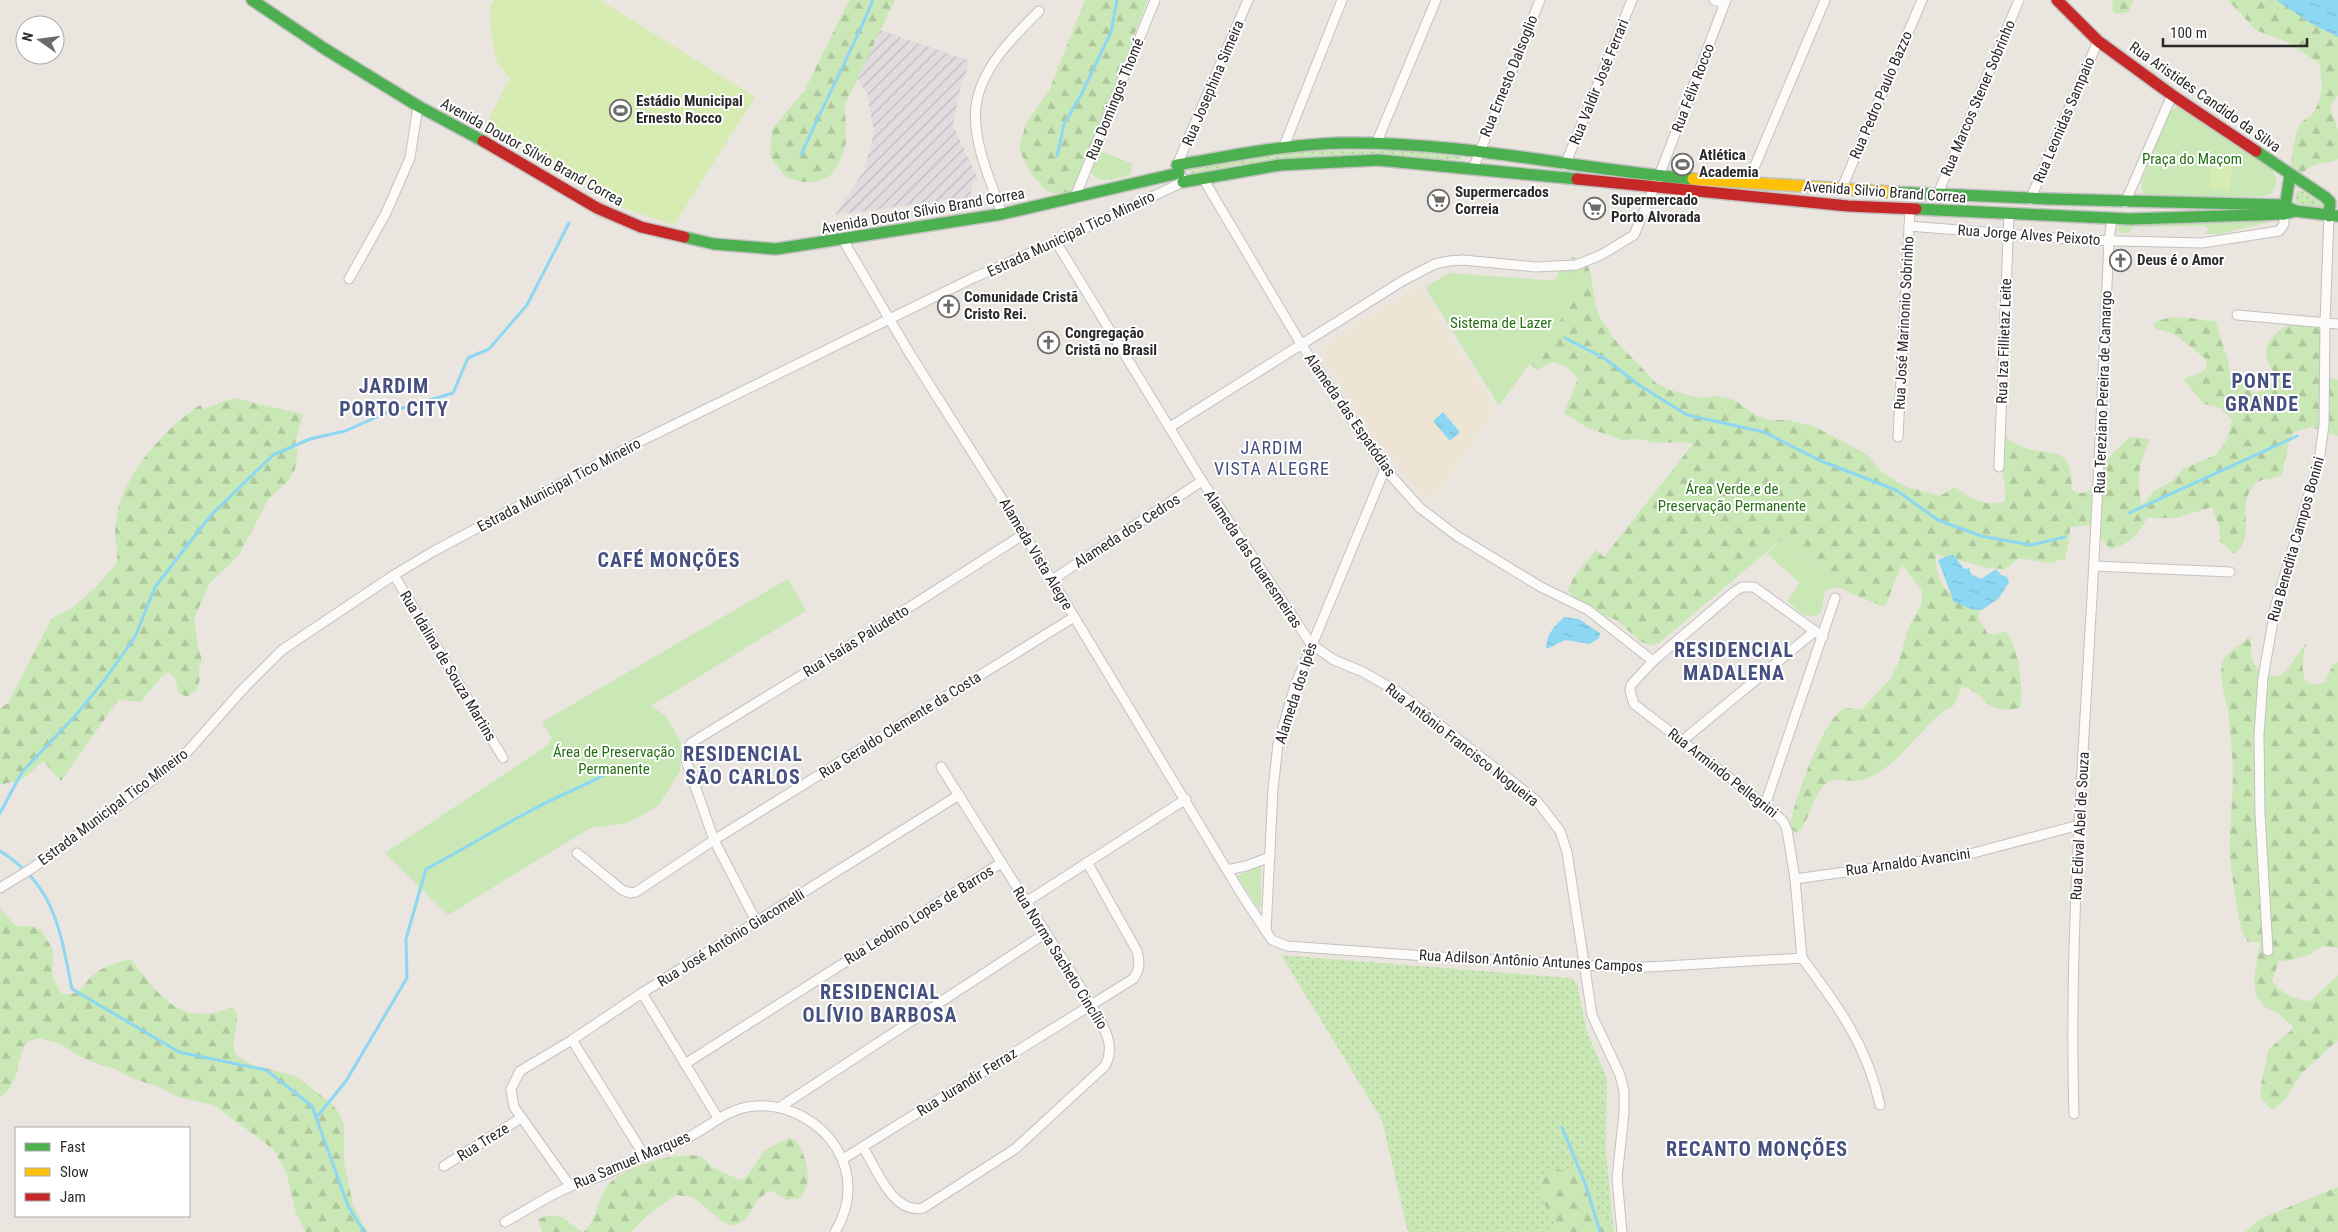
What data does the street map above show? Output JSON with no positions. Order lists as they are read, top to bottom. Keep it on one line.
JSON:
{"streets":{"main road":["Rua Aristides Candido da Silva","Avenida Doutor Sílvio Brand Correa","Avenida Silvio Brand Correa"],"street":["Rua Ernesto Dalsoglio","Rua Valdir José Ferrari","Rua Josephina Simeira","Rua Félix Rocco","Rua Pedro Paulo Bazzo","Rua Marcos Stener Sobrinho","Rua Domingos Thomé","Rua Leonidas Sampaio","Estrada Municipal Tico Mineiro","Rua Jorge Alves Peixoto","Rua José Marinonio Sobrinho","Rua Iza Fillietaz Leite","Rua Tereziano Pereira de Camargo","Alameda das Espatódias","Alameda dos Cedros","Rua Benedita Campos Bonini","Alameda Vista Alegre","Alameda das Quaresmeiras","Rua Isaías Paludetto","Rua Idalina de Souza Martins","Alameda dos Ipês","Rua Geraldo Clemente da Costa","Rua Antônio Francisco Nogueira","Rua Armindo Pellegrini","Rua Edival Abel de Souza","Rua Arnaldo Avancini","Rua Leobino Lopes de Barros","Rua José Antônio Giacomelli","Rua Norma Sacheto Cincílio","Rua Adilson Antônio Antunes Campos","Rua Jurandir Ferraz","Rua Treze","Rua Samuel Marques"]},"crossings":[["Rua Ernesto Dalsoglio","Avenida Silvio Brand Correa"],["Rua Valdir José Ferrari","Avenida Silvio Brand Correa"],["Rua Josephina Simeira","Avenida Doutor Sílvio Brand Correa"],["Rua Josephina Simeira","Avenida Silvio Brand Correa"],["Rua Josephina Simeira","Estrada Municipal Tico Mineiro"],["Rua Félix Rocco","Avenida Silvio Brand Correa"],["Rua Félix Rocco","Alameda das Espatódias"],["Rua Félix Rocco","Alameda das Quaresmeiras"],["Rua Pedro Paulo Bazzo","Avenida Silvio Brand Correa"],["Rua Aristides Candido da Silva","Rua Leonidas Sampaio"],["Rua Aristides Candido da Silva","Rua Benedita Campos Bonini"],["Rua Marcos Stener Sobrinho","Avenida Silvio Brand Correa"],["Rua Domingos Thomé","Avenida Doutor Sílvio Brand Correa"],["Rua Leonidas Sampaio","Avenida Silvio Brand Correa"],["Avenida Doutor Sílvio Brand Correa","Avenida Silvio Brand Correa"],["Avenida Doutor Sílvio Brand Correa","Estrada Municipal Tico Mineiro"],["Avenida Doutor Sílvio Brand Correa","Alameda Vista Alegre"],["Avenida Silvio Brand Correa","Estrada Municipal Tico Mineiro"],["Avenida Silvio Brand Correa","Rua Jorge Alves Peixoto"],["Avenida Silvio Brand Correa","Rua José Marinonio Sobrinho"],["Avenida Silvio Brand Correa","Rua Iza Fillietaz Leite"],["Avenida Silvio Brand Correa","Rua Tereziano Pereira de Camargo"],["Avenida Silvio Brand Correa","Alameda das Espatódias"],["Estrada Municipal Tico Mineiro","Alameda Vista Alegre"],["Estrada Municipal Tico Mineiro","Alameda das Quaresmeiras"],["Estrada Municipal Tico Mineiro","Rua Idalina de Souza Martins"],["Rua Jorge Alves Peixoto","Rua José Marinonio Sobrinho"],["Rua Jorge Alves Peixoto","Rua Iza Fillietaz Leite"],["Rua Jorge Alves Peixoto","Rua Tereziano Pereira de Camargo"],["Rua Tereziano Pereira de Camargo","Rua Edival Abel de Souza"],["Alameda das Espatódias","Alameda dos Ipês"],["Alameda das Espatódias","Rua Armindo Pellegrini"],["Alameda dos Cedros","Alameda Vista Alegre"],["Alameda dos Cedros","Alameda das Quaresmeiras"],["Alameda Vista Alegre","Rua Isaías Paludetto"],["Alameda Vista Alegre","Alameda dos Ipês"],["Alameda Vista Alegre","Rua Geraldo Clemente da Costa"],["Alameda Vista Alegre","Rua Adilson Antônio Antunes Campos"],["Alameda das Quaresmeiras","Alameda dos Ipês"],["Alameda das Quaresmeiras","Rua Antônio Francisco Nogueira"],["Rua Isaías Paludetto","Rua Geraldo Clemente da Costa"],["Alameda dos Ipês","Rua Antônio Francisco Nogueira"],["Alameda dos Ipês","Rua Adilson Antônio Antunes Campos"],["Rua Antônio Francisco Nogueira","Rua Adilson Antônio Antunes Campos"],["Rua Armindo Pellegrini","Rua Arnaldo Avancini"],["Rua Armindo Pellegrini","Rua Adilson Antônio Antunes Campos"],["Rua Edival Abel de Souza","Rua Arnaldo Avancini"],["Rua Leobino Lopes de Barros","Rua Norma Sacheto Cincílio"],["Rua José Antônio Giacomelli","Rua Norma Sacheto Cincílio"],["Rua José Antônio Giacomelli","Rua Treze"],["Rua Norma Sacheto Cincílio","Rua Jurandir Ferraz"],["Rua Jurandir Ferraz","Rua Samuel Marques"]],"districts":["PONTE GRANDE","JARDIM PORTO CITY","JARDIM VISTA ALEGRE","CAFÉ MONÇÕES","RESIDENCIAL MADALENA","RESIDENCIAL SÃO CARLOS","RESIDENCIAL OLÍVIO BARBOSA","RECANTO MONÇÕES"],"parks":["Praça do Maçom","Sistema de Lazer","Área Verde e de Preservação Permanente","Área de Preservação Permanente"],"places":{"sports":["Estádio Municipal Ernesto Rocco","Atlética Academia"],"supermarket":["Supermercados Correia","Supermercado Porto Alvorada"],"church":["Deus é o Amor","Comunidade Cristã Cristo Rei.","Congregação Cristã no Brasil"]},"legend":["Fast","Slow","Jam"],"scale_bar":"100 m","north":"left"}
